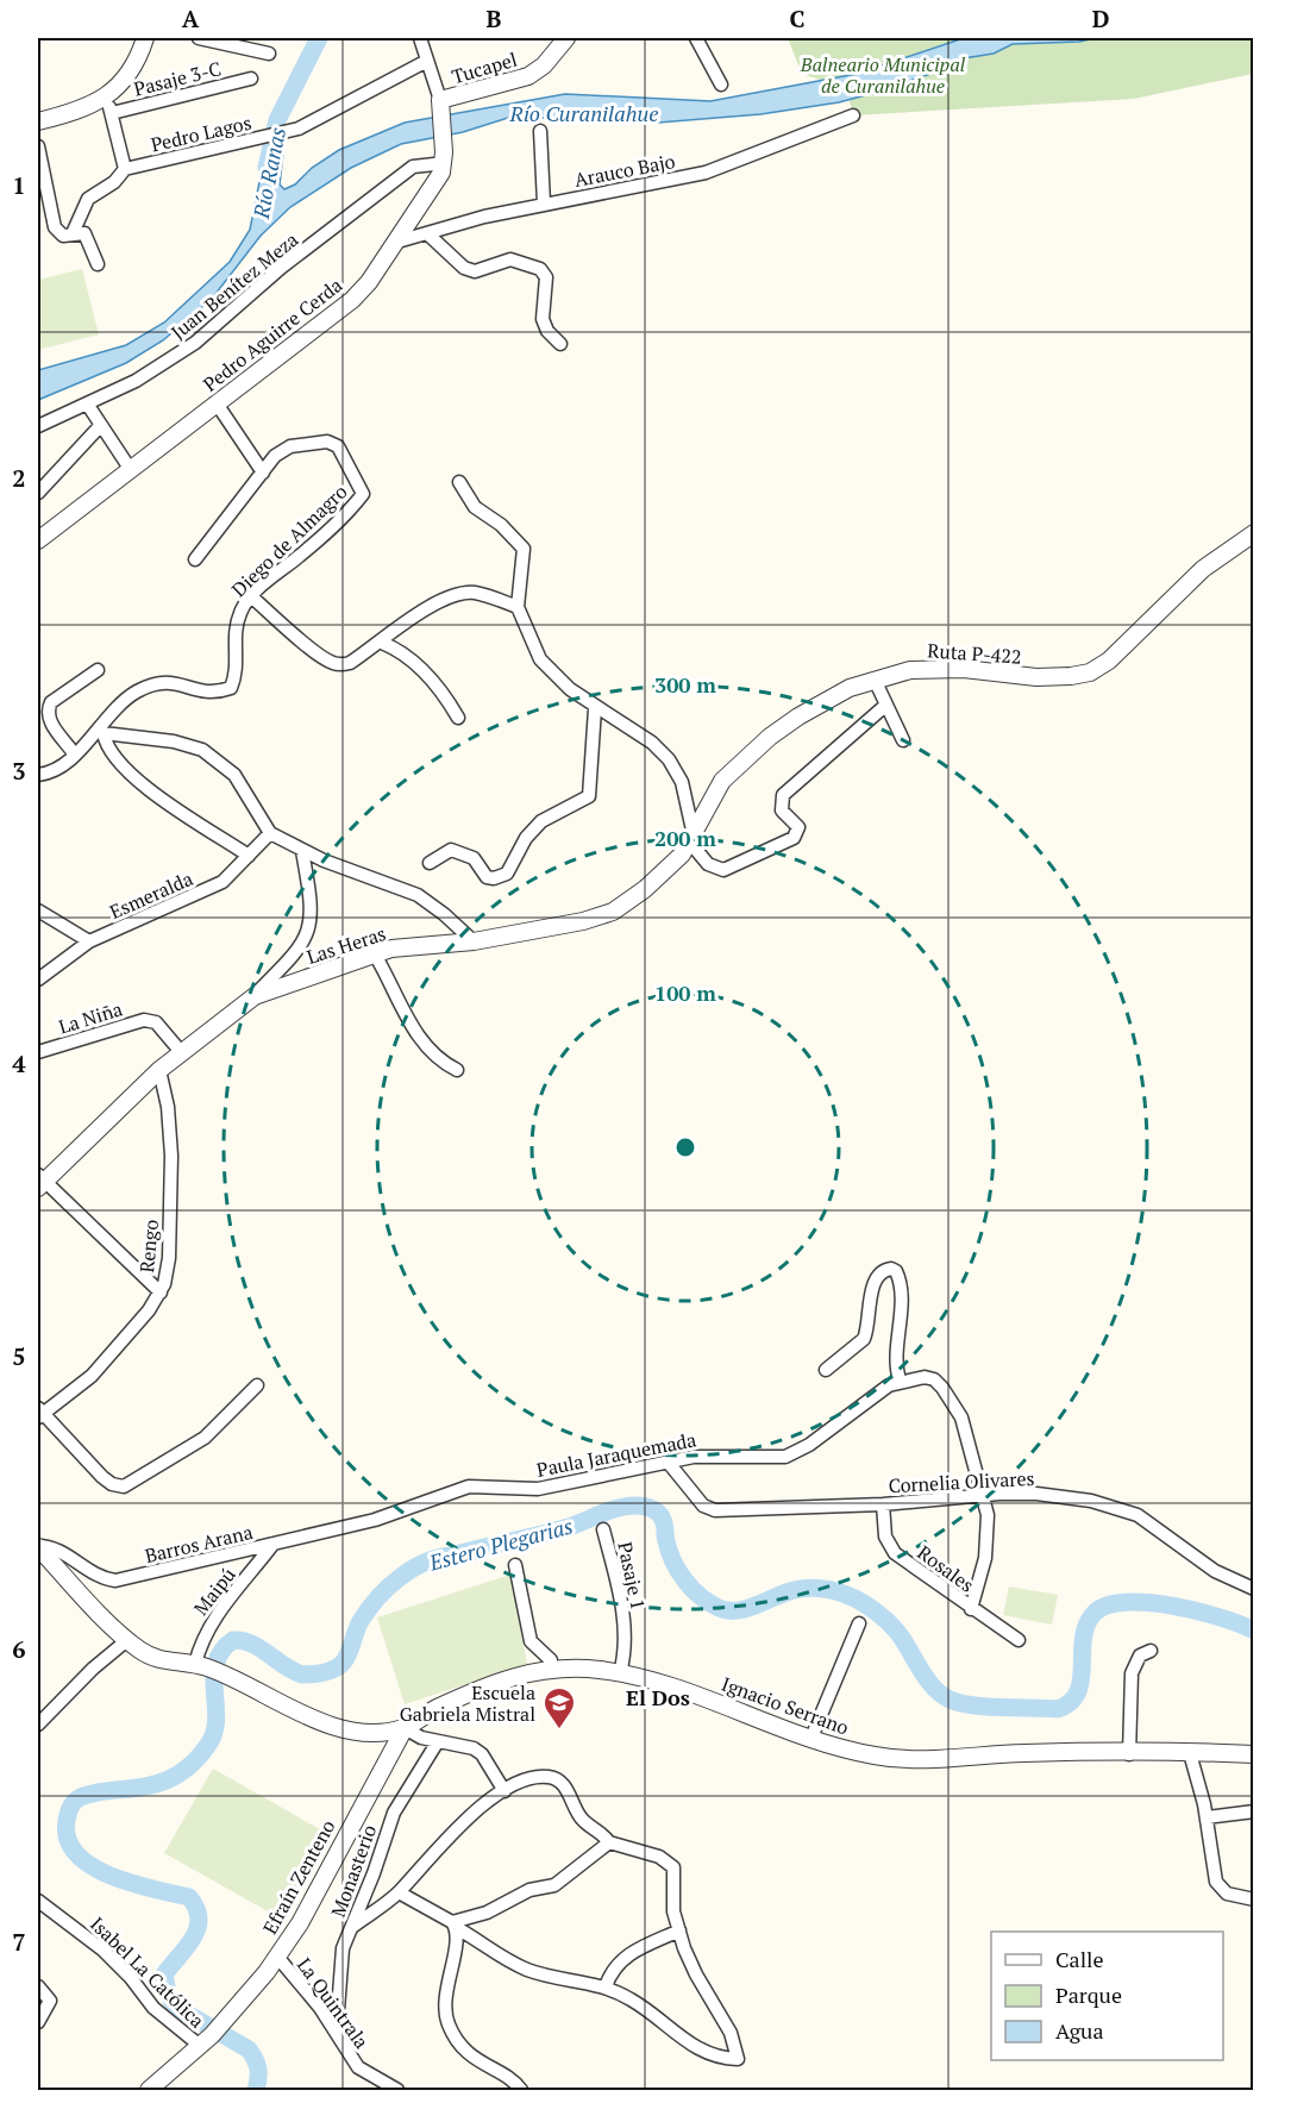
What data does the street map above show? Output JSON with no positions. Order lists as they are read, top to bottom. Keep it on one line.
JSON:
{"streets":{"street":["Tucapel","Pasaje 3-C","Pedro Lagos","Arauco Bajo","Juan Benítez Meza","Pedro Aguirre Cerda","Diego de Almagro","Ruta P-422","Esmeralda","Las Heras","La Niña","Rengo","Paula Jaraquemada","Cornelia Olivares","Barros Arana","Rosales","Pasaje 1","Maipú","Ignacio Serrano","Monasterio","Efraín Zenteno","Isabel La Católica","La Quintrala"]},"crossings":[["Tucapel","Pedro Aguirre Cerda"],["Arauco Bajo","Pedro Aguirre Cerda"],["Juan Benítez Meza","Pedro Aguirre Cerda"],["Ruta P-422","Las Heras"],["Las Heras","La Niña"],["Las Heras","Rengo"],["Paula Jaraquemada","Cornelia Olivares"],["Paula Jaraquemada","Barros Arana"],["Cornelia Olivares","Rosales"],["Barros Arana","Maipú"],["Barros Arana","Ignacio Serrano"],["Pasaje 1","Ignacio Serrano"],["Maipú","Ignacio Serrano"],["Ignacio Serrano","Efraín Zenteno"],["Monasterio","La Quintrala"],["Efraín Zenteno","Isabel La Católica"],["Efraín Zenteno","La Quintrala"]],"districts":["El Dos"],"water":["Río Curanilahue","Río Ranas","Estero Plegarias"],"parks":["Balneario Municipal de Curanilahue"],"places":{"school or university":["Escuela Gabriela Mistral"]},"legend":["Calle","Parque","Agua"],"grid":{"columns":["A","B","C","D"],"rows":["1","2","3","4","5","6","7"]},"rings":["300 m","200 m","100 m"]}
